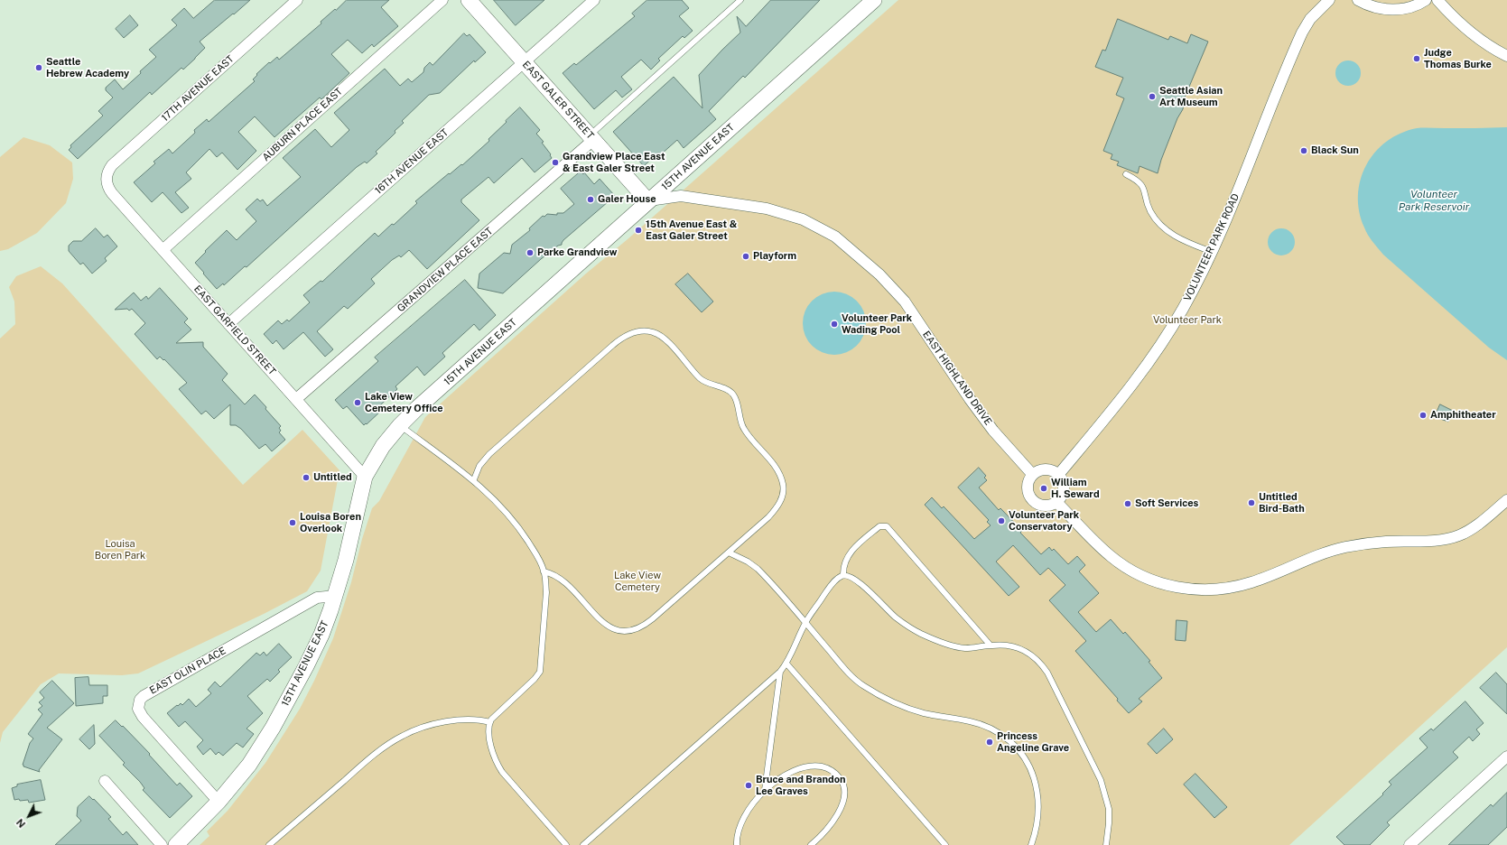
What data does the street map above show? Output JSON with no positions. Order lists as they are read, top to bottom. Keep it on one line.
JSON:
{"streets":{"street":["17TH AVENUE EAST","EAST GALER STREET","AUBURN PLACE EAST","15TH AVENUE EAST","16TH AVENUE EAST","VOLUNTEER PARK ROAD","GRANDVIEW PLACE EAST","EAST GARFIELD STREET","EAST HIGHLAND DRIVE","EAST OLIN PLACE"]},"crossings":[["17TH AVENUE EAST","EAST GARFIELD STREET"],["EAST GALER STREET","15TH AVENUE EAST"],["EAST GALER STREET","16TH AVENUE EAST"],["EAST GALER STREET","GRANDVIEW PLACE EAST"],["EAST GALER STREET","EAST HIGHLAND DRIVE"],["AUBURN PLACE EAST","EAST GARFIELD STREET"],["15TH AVENUE EAST","EAST GARFIELD STREET"],["15TH AVENUE EAST","EAST HIGHLAND DRIVE"],["15TH AVENUE EAST","EAST OLIN PLACE"],["16TH AVENUE EAST","EAST GARFIELD STREET"],["VOLUNTEER PARK ROAD","EAST HIGHLAND DRIVE"],["GRANDVIEW PLACE EAST","EAST GARFIELD STREET"]],"water":["Volunteer Park Reservoir"],"parks":["Volunteer Park","Louisa Boren Park","Lake View Cemetery"],"places":["Judge Thomas Burke","Seattle Hebrew Academy","Seattle Asian Art Museum","Black Sun","Grandview Place East & East Galer Street","Galer House","15th Avenue East & East Galer Street","Parke Grandview","Playform","Volunteer Park Wading Pool","Lake View Cemetery Office","Amphitheater","Untitled","William H. Seward","Untitled Bird-Bath","Soft Services","Volunteer Park Conservatory","Louisa Boren Overlook","Princess Angeline Grave","Bruce and Brandon Lee Graves"],"north":"bottom left"}
